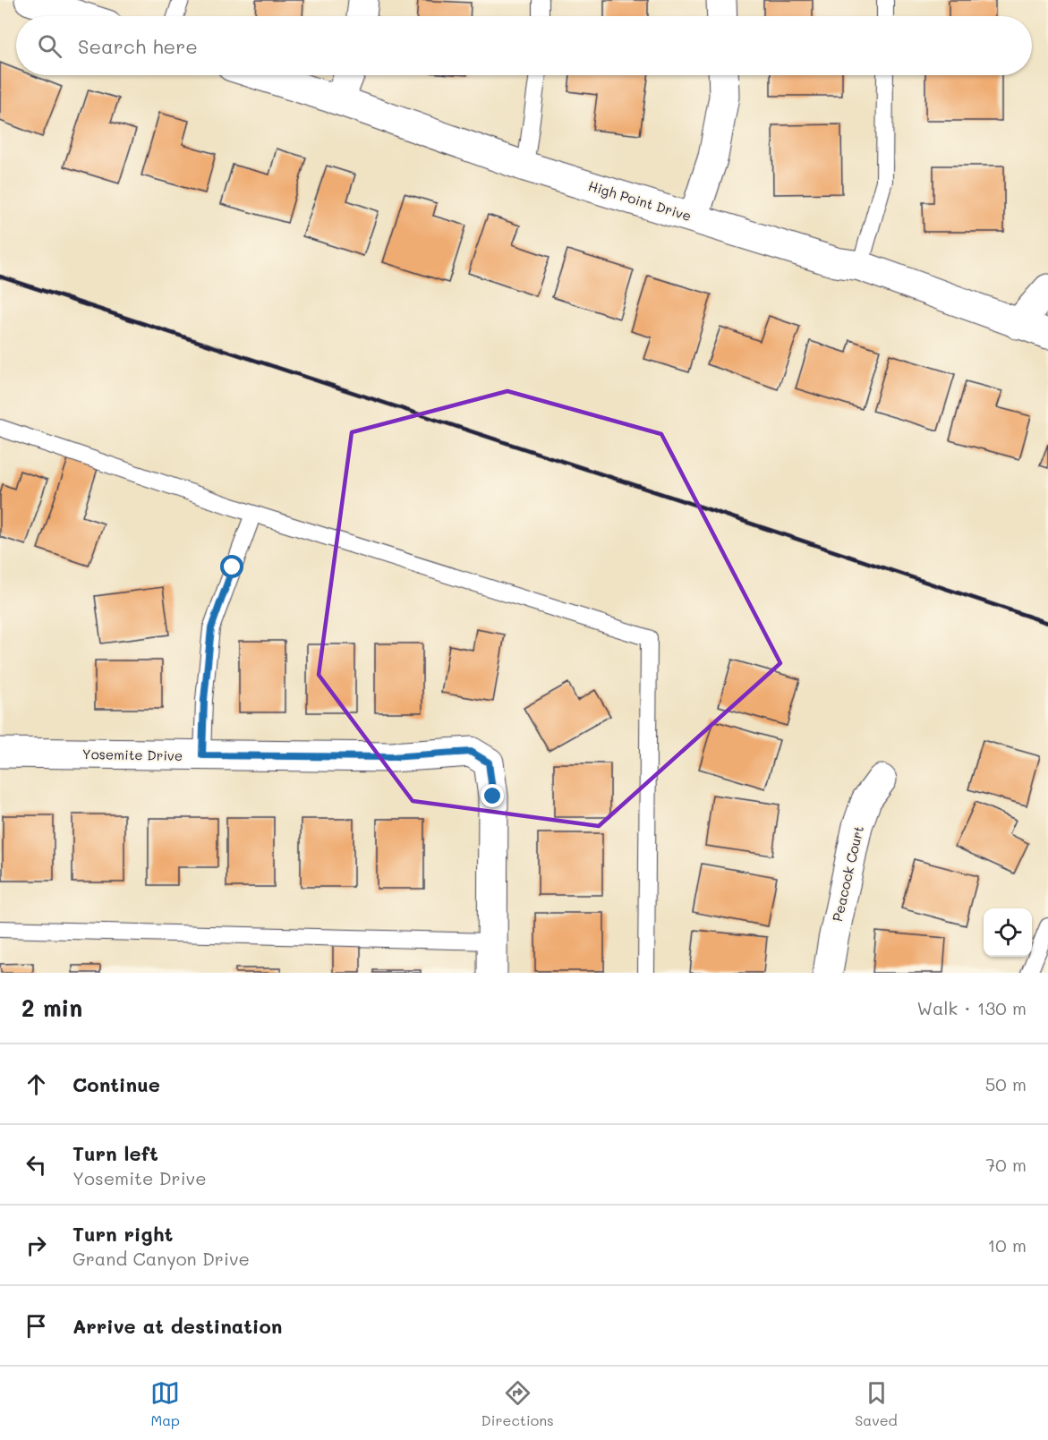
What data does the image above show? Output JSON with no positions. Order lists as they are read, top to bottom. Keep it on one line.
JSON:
{"streets":{"street":["High Point Drive","Yosemite Drive","Peacock Court"]},"page":{"search":"Search here","heading":["2 min","Walk · 130 m"],"list":[["Continue","50 m"],["Turn left","Yosemite Drive","70 m"],["Turn right","Grand Canyon Drive","10 m"],"Arrive at destination"],"nav":["Map","Directions","Saved"]}}
